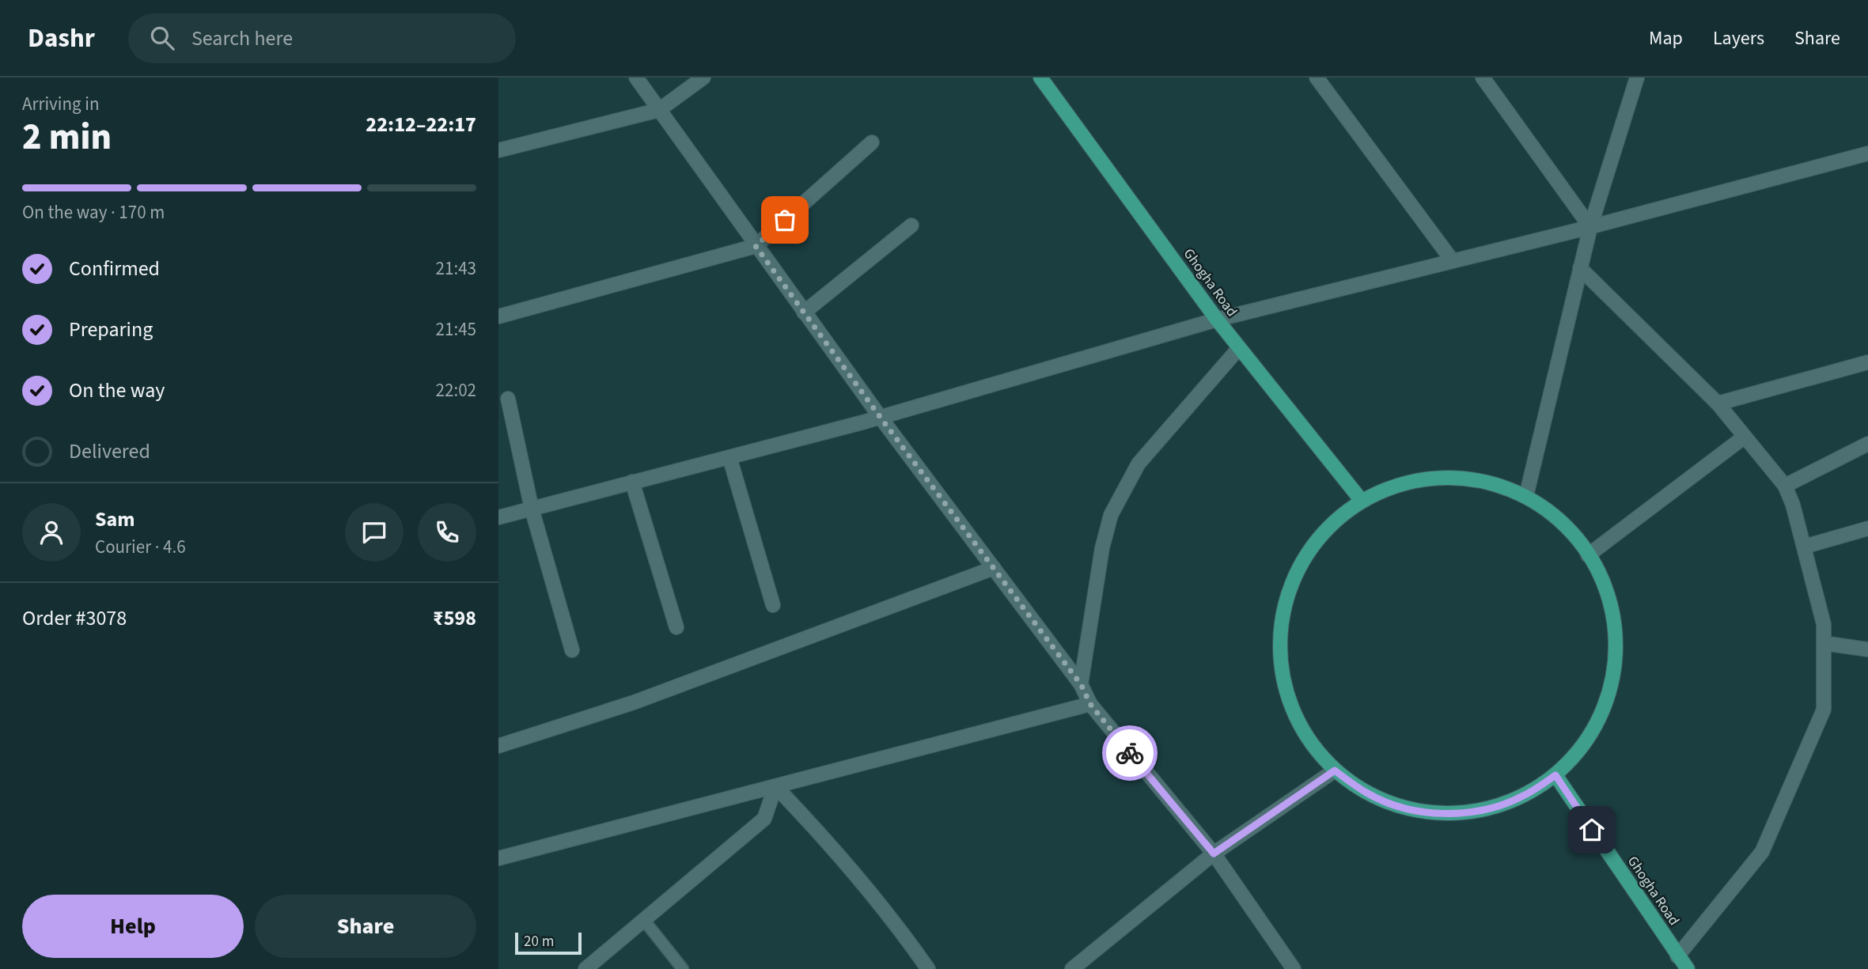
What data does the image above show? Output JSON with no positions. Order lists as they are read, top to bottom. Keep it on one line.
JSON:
{"streets":{"main road":["Ghogha Road"]},"scale_bar":"20 m","page":{"header":"Dashr","search":"Search here","nav":["Map","Layers","Share"],"heading":["2 min","Arriving in","22:12–22:17"],"panel":["Sam","Courier · 4.6","Order #3078","₹598"],"bar":"On the way · 170 m","list":[["Confirmed","21:43"],["Preparing","21:45"],["On the way","22:02"],"Delivered"],"buttons":["Help","Share"],"scale":"20 m"}}
